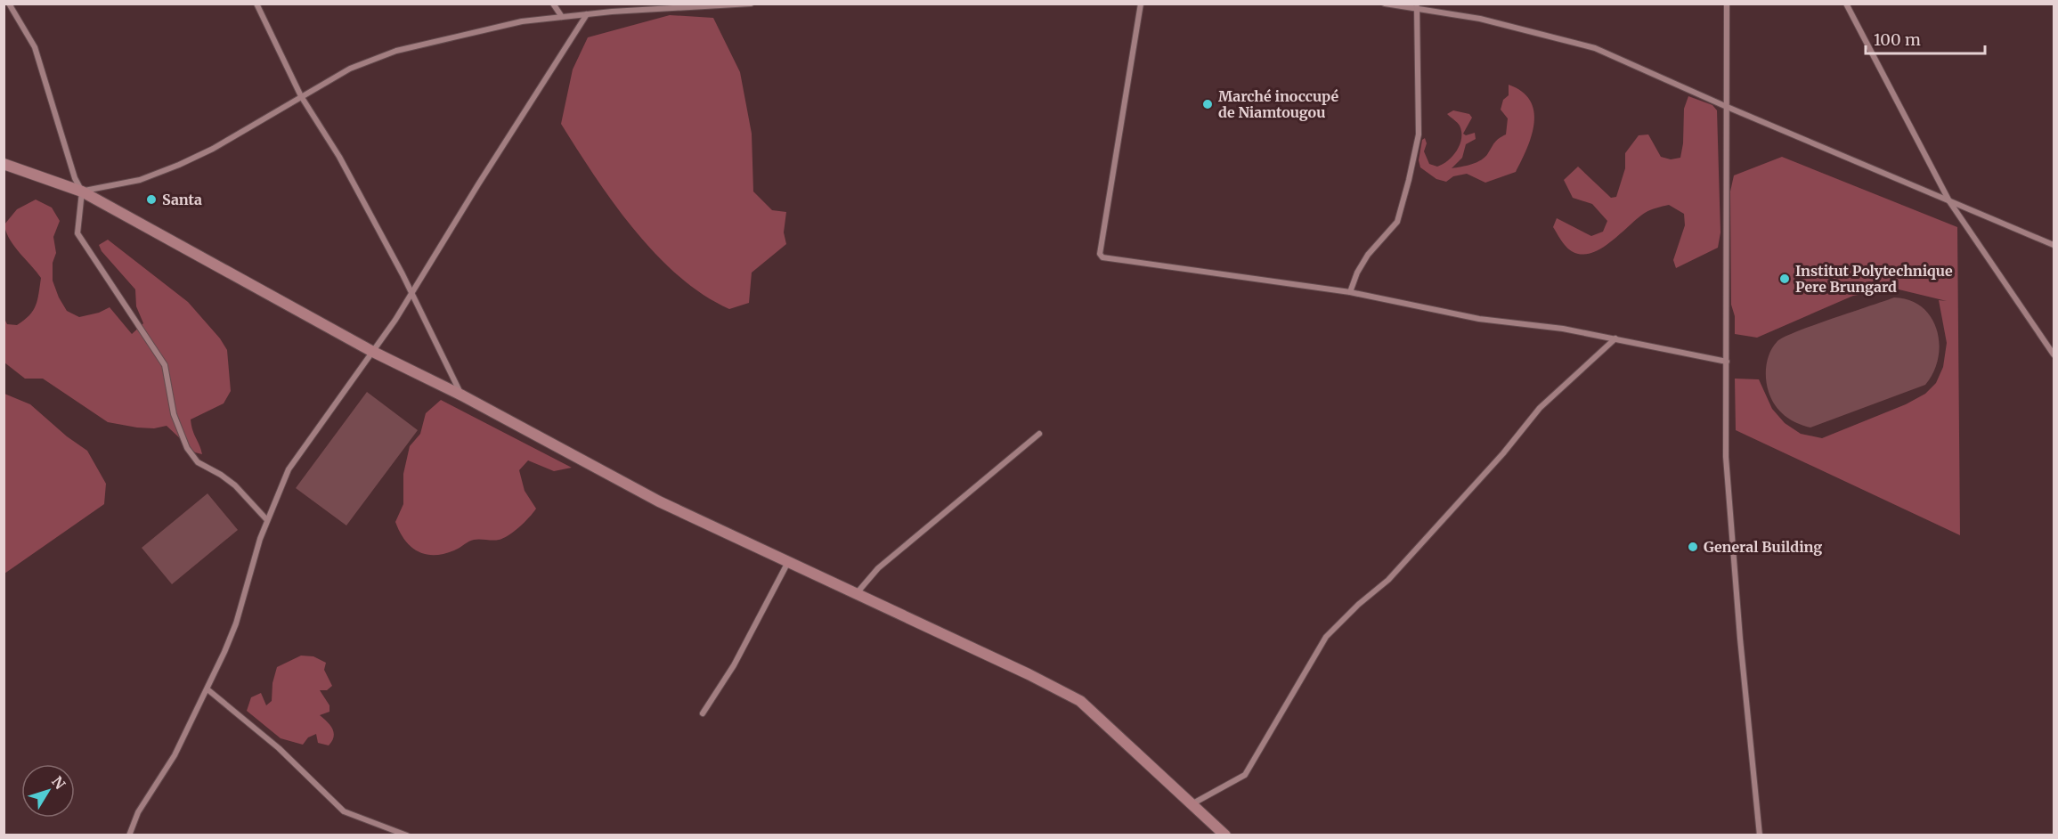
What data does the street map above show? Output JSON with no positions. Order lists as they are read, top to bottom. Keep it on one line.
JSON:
{"places":["Marché inoccupé de Niamtougou","Santa","Institut Polytechnique Pere Brungard","General Building"],"scale_bar":"100 m","north":"top right"}
